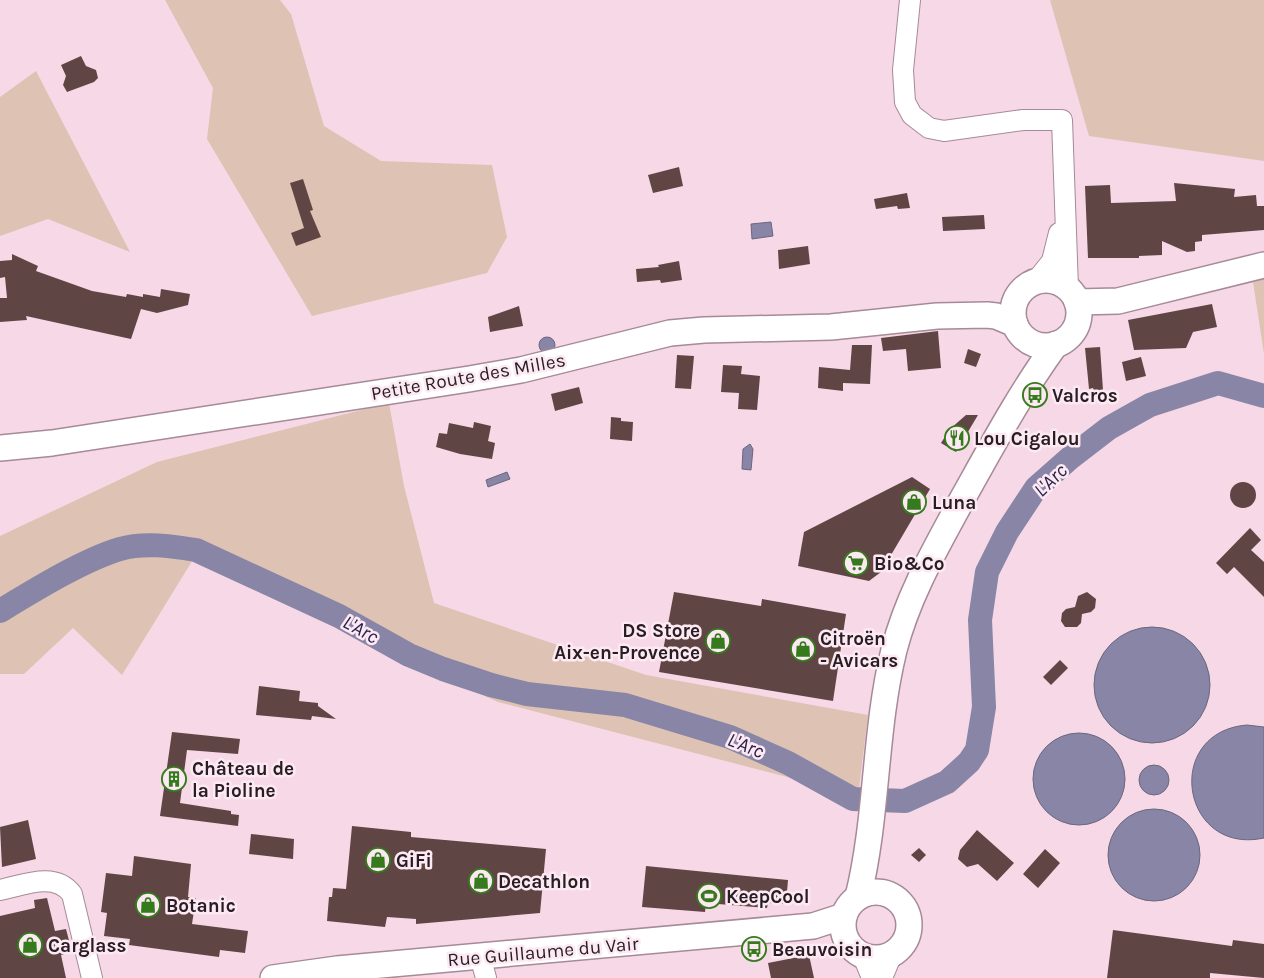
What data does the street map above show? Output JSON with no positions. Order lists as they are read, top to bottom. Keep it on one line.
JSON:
{"streets":{"main road":["Petite Route des Milles","Rue Guillaume du Vair"]},"water":["L'Arc"],"places":{"bus stop":["Valcros","Beauvoisin"],"restaurant":["Lou Cigalou"],"shop":["Luna","DS Store Aix-en-Provence","Citroën - Avicars","GiFi","Decathlon","Botanic","Carglass"],"supermarket":["Bio&Co"],"building":["Château de la Pioline"],"sports":["KeepCool"]}}
